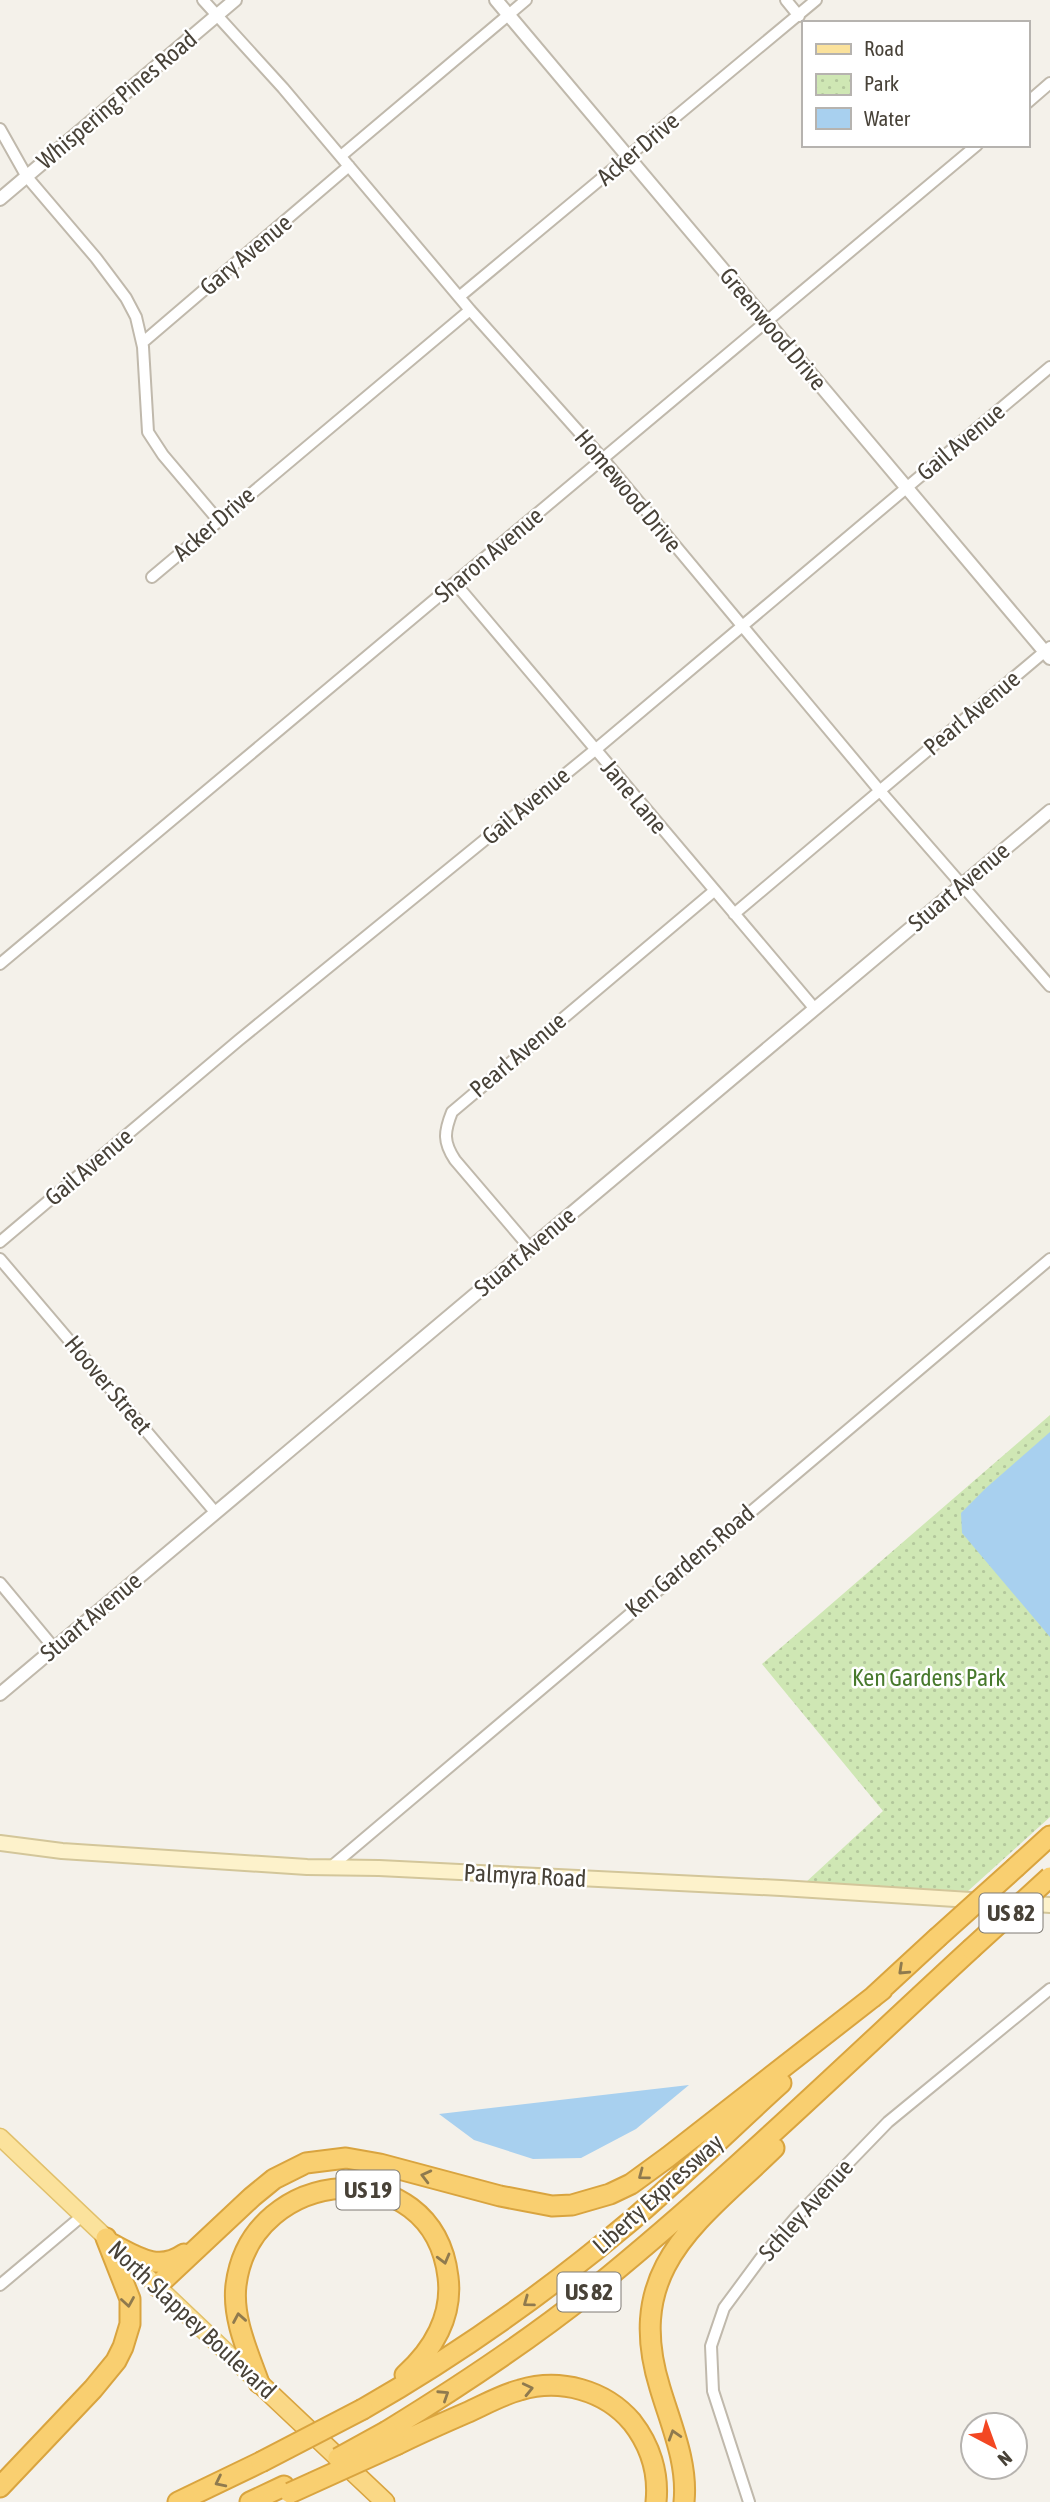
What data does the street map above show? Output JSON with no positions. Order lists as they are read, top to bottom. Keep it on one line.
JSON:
{"streets":{"highway":["US 82","US 19","Liberty Expressway","North Slappey Boulevard"],"main road":["Palmyra Road"],"street":["Whispering Pines Road","Acker Drive","Gary Avenue","Greenwood Drive","Gail Avenue","Homewood Drive","Sharon Avenue","Pearl Avenue","Jane Lane","Stuart Avenue","Hoover Street","Ken Gardens Road","Schley Avenue"]},"crossings":[["Whispering Pines Road","Homewood Drive"],["Acker Drive","Greenwood Drive"],["Acker Drive","Homewood Drive"],["Gary Avenue","Homewood Drive"],["Greenwood Drive","Gail Avenue"],["Greenwood Drive","Sharon Avenue"],["Greenwood Drive","Pearl Avenue"],["Gail Avenue","Homewood Drive"],["Gail Avenue","Jane Lane"],["Homewood Drive","Sharon Avenue"],["Homewood Drive","Pearl Avenue"],["Homewood Drive","Stuart Avenue"],["Sharon Avenue","Jane Lane"],["Pearl Avenue","Jane Lane"],["Pearl Avenue","Stuart Avenue"],["Jane Lane","Stuart Avenue"],["Stuart Avenue","Hoover Street"],["Ken Gardens Road","Palmyra Road"],["US 82","Liberty Expressway"],["US 19","Liberty Expressway"],["US 19","North Slappey Boulevard"]],"parks":["Ken Gardens Park"],"legend":["Road","Park","Water"],"north":"bottom right"}
